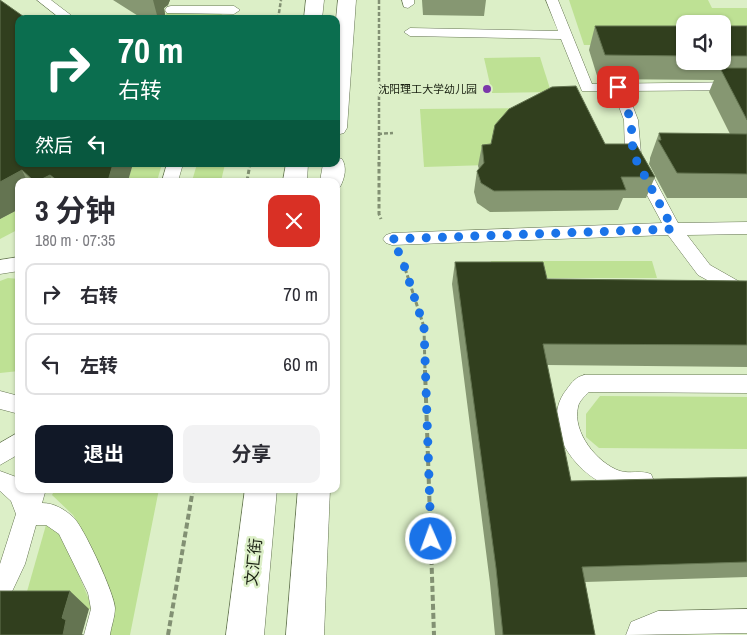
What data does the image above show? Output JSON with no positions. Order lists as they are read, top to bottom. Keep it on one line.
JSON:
{"streets":{"street":["文汇街"]},"places":["沈阳理工大学幼儿园"],"page":{"turn":["70 m","右转"],"then":"然后","heading":["3 分钟","180 m · 07:35"],"list":[{"name":"右转","value":"70 m"},{"name":"左转","value":"60 m"}],"buttons":["退出","分享"]}}
